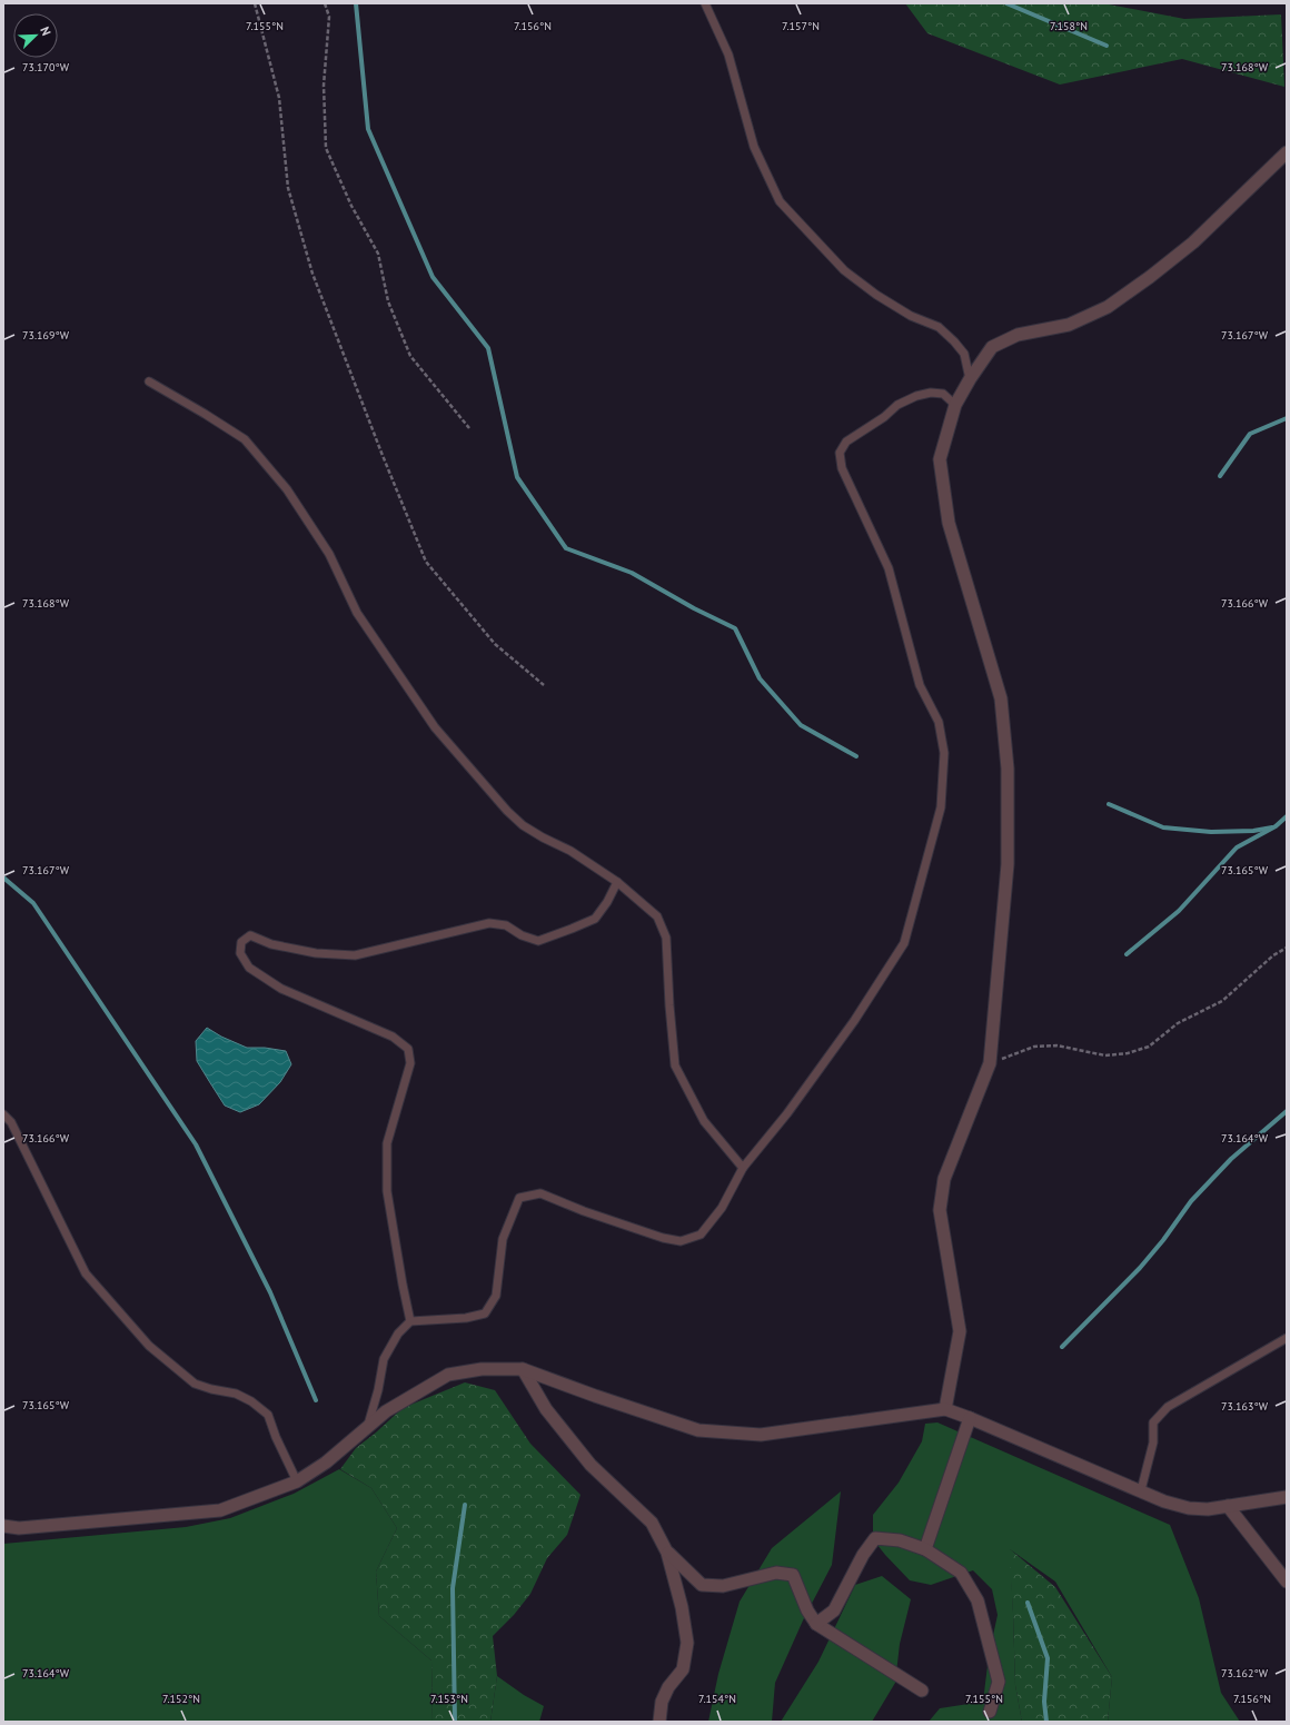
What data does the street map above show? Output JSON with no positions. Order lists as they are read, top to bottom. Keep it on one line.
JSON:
{"north":"top right","coordinates":["7.155°N","7.156°N","7.157°N","7.158°N","73.170°W","73.168°W","73.169°W","73.167°W","73.166°W","73.165°W","73.164°W","73.163°W","73.162°W","7.152°N","7.153°N","7.154°N"]}
